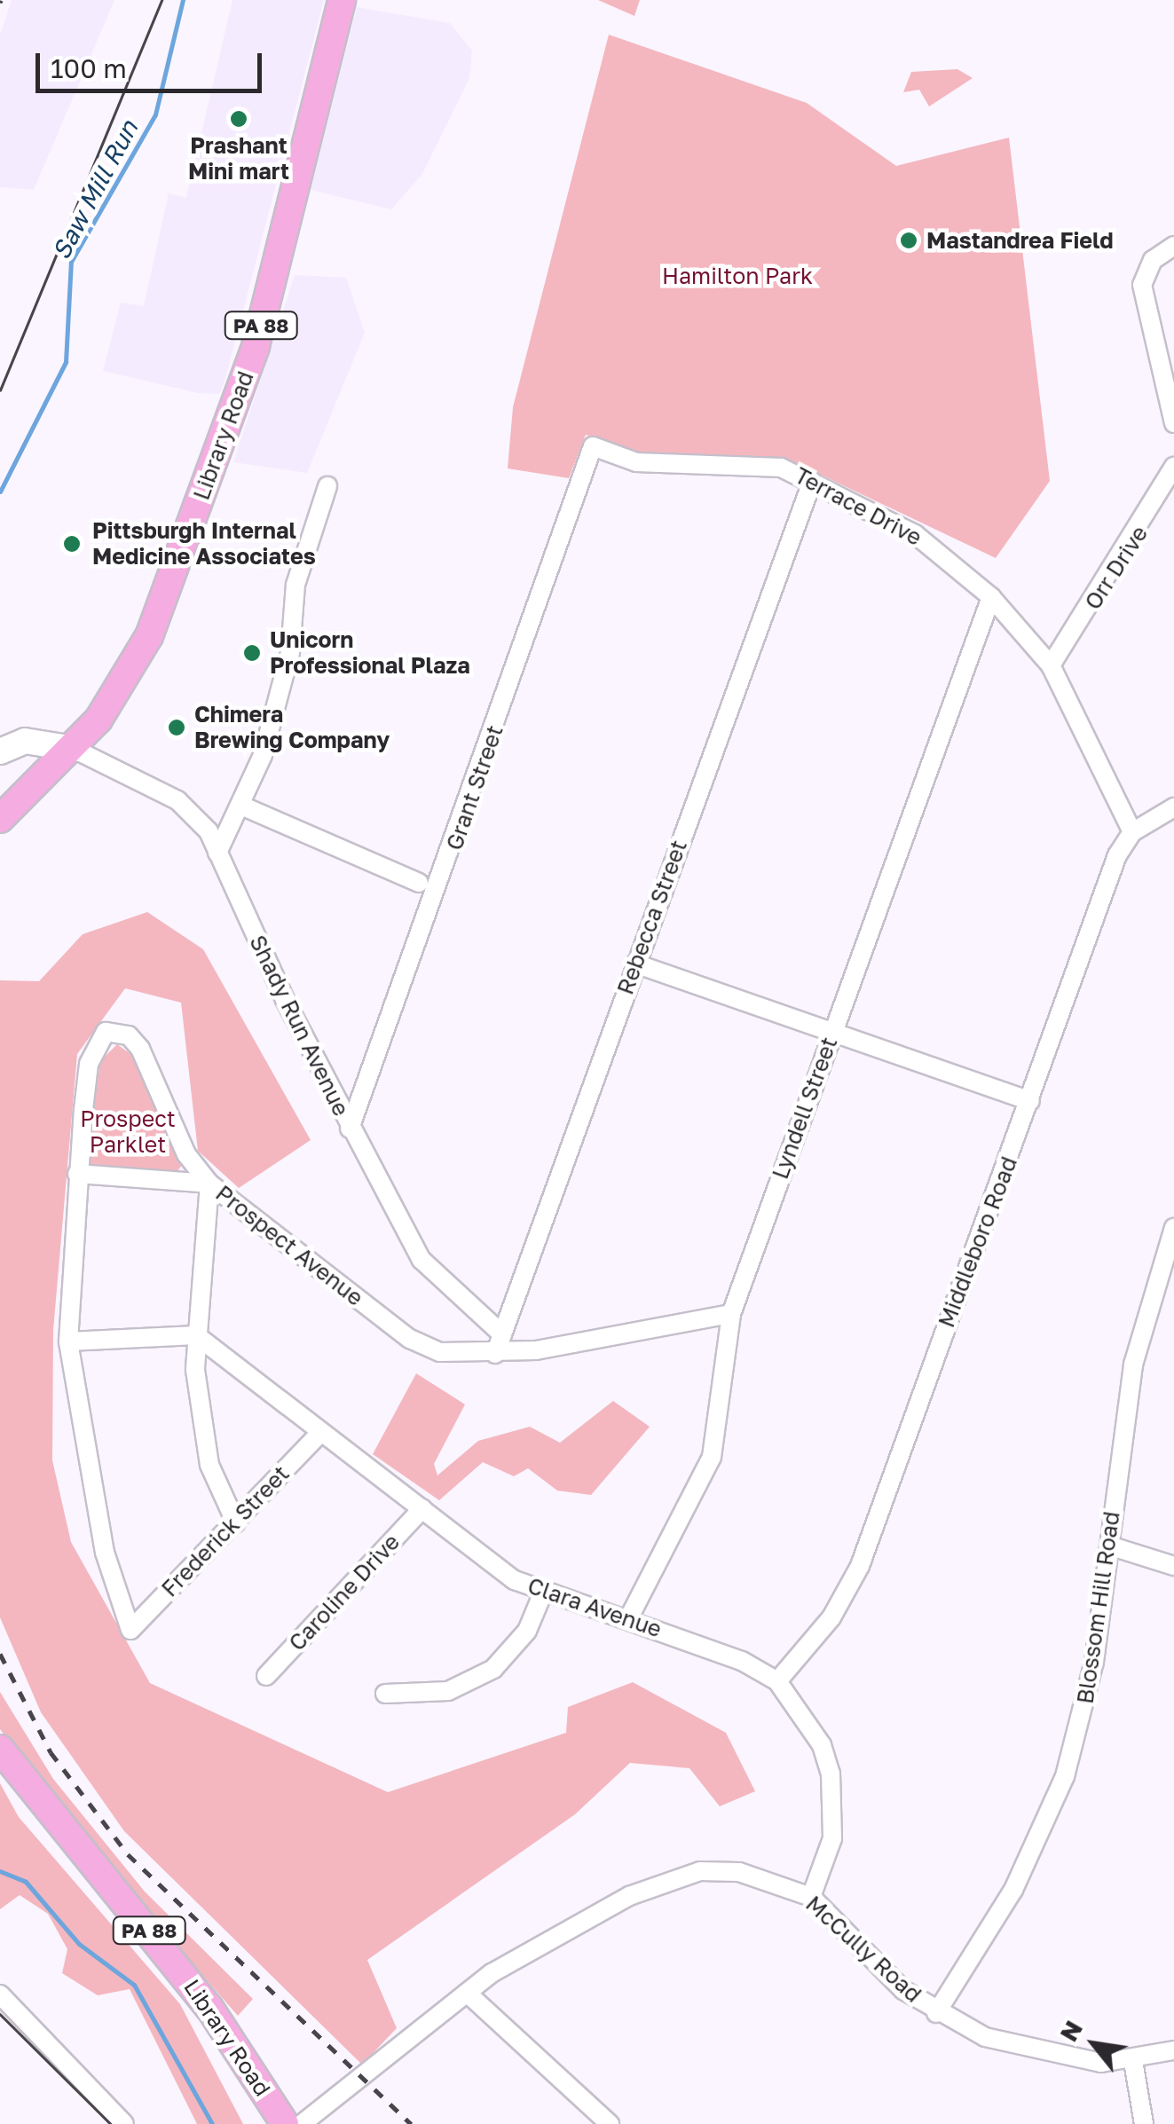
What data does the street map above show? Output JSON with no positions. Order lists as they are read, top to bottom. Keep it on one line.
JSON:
{"streets":{"main road":["PA 88","Library Road"],"street":["Terrace Drive","Orr Drive","Grant Street","Rebecca Street","Shady Run Avenue","Lyndell Street","Middleboro Road","Prospect Avenue","Frederick Street","Caroline Drive","Clara Avenue","Blossom Hill Road","McCully Road"]},"crossings":[["Library Road","Shady Run Avenue"],["Terrace Drive","Orr Drive"],["Terrace Drive","Grant Street"],["Terrace Drive","Rebecca Street"],["Terrace Drive","Lyndell Street"],["Terrace Drive","Middleboro Road"],["Grant Street","Shady Run Avenue"],["Rebecca Street","Shady Run Avenue"],["Rebecca Street","Prospect Avenue"],["Lyndell Street","Prospect Avenue"],["Lyndell Street","Clara Avenue"],["Middleboro Road","Clara Avenue"],["Prospect Avenue","Frederick Street"],["Frederick Street","Clara Avenue"],["Caroline Drive","Clara Avenue"],["Blossom Hill Road","McCully Road"]],"water":["Saw Mill Run"],"parks":["Hamilton Park","Prospect Parklet"],"places":["Prashant Mini mart","Mastandrea Field","Pittsburgh Internal Medicine Associates","Unicorn Professional Plaza","Chimera Brewing Company"],"scale_bar":"100 m","north":"top left"}
